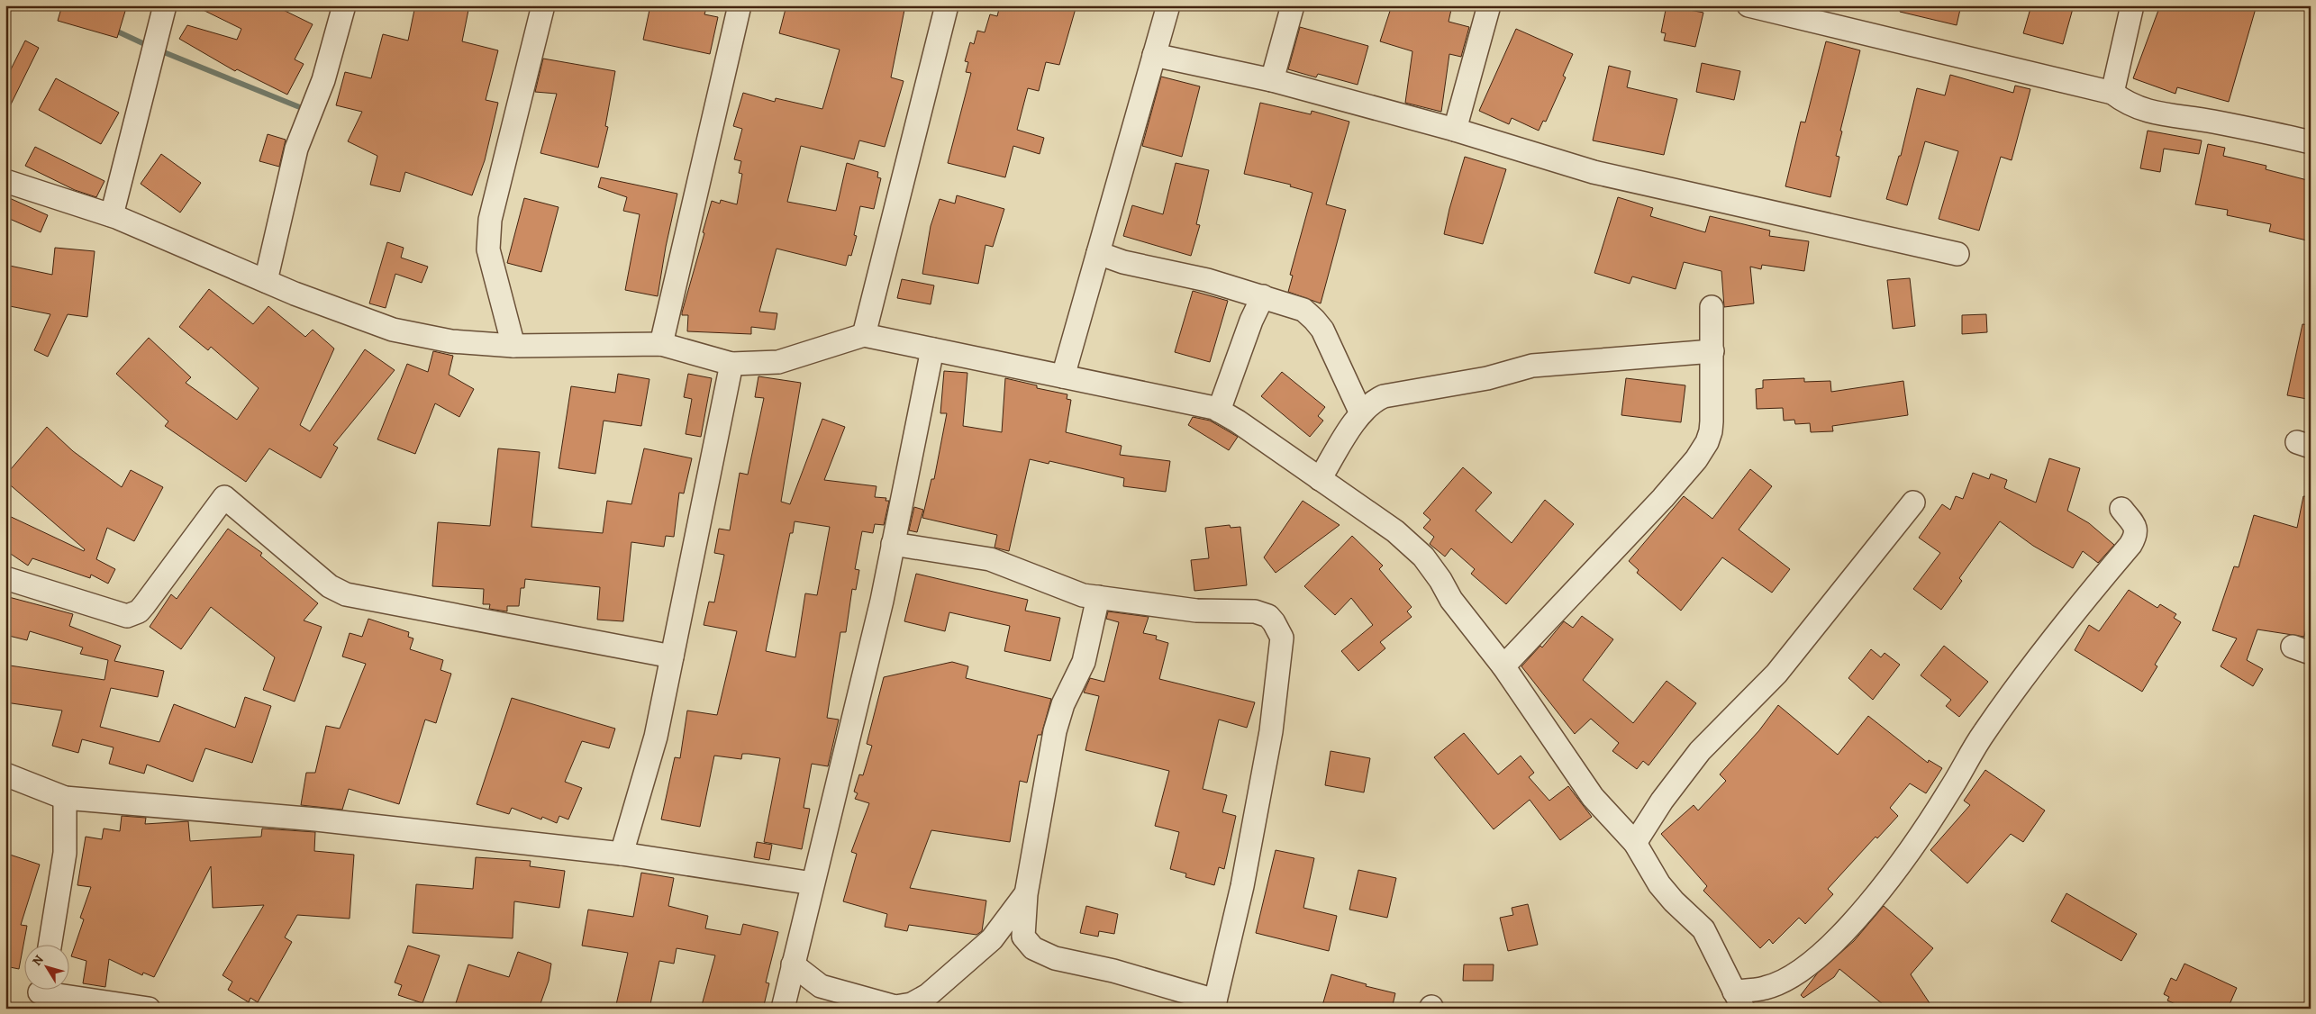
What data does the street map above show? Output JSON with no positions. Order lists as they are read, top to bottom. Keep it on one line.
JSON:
{"north":"top left"}
